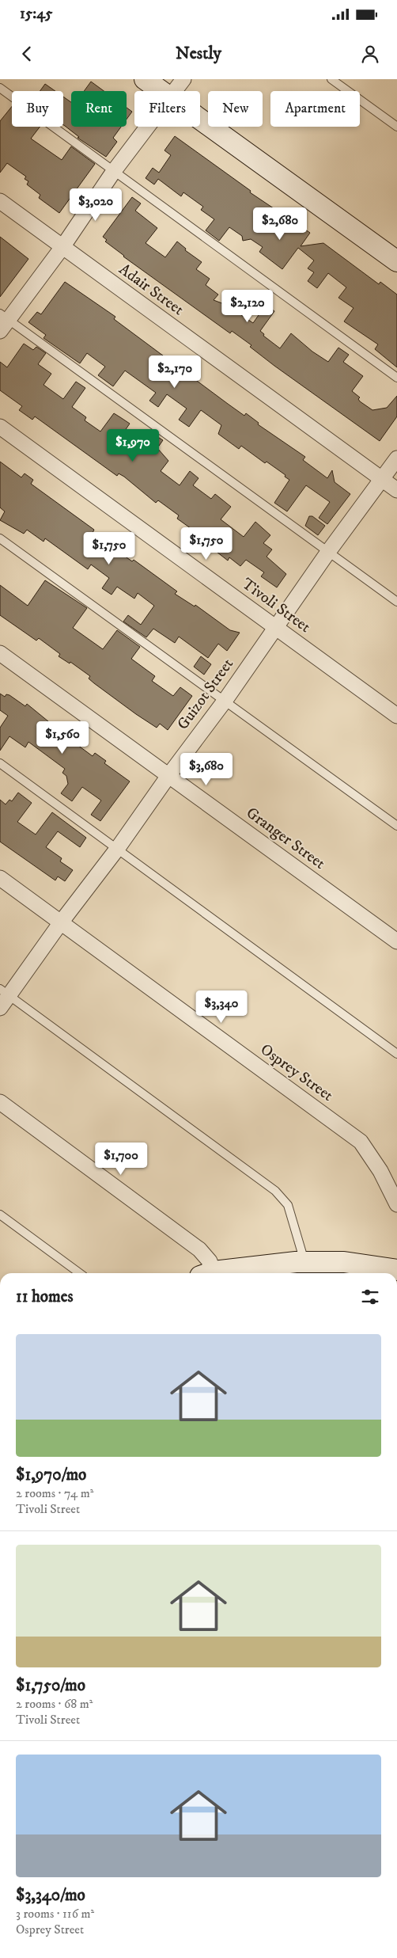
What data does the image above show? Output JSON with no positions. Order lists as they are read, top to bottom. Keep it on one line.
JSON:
{"streets":{"street":["Adair Street","Tivoli Street","Guizot Street","Granger Street","Osprey Street"]},"crossings":[["Adair Street","Guizot Street"],["Tivoli Street","Guizot Street"],["Guizot Street","Granger Street"],["Guizot Street","Osprey Street"]],"page":{"status":"15:45","header":"Nestly","chip":["Buy","Rent","Filters","New","Apartment"],"price":["$3,020","$2,680","$2,120","$2,170","$1,970","$1,750","$1,750","$1,560","$3,680","$3,340","$1,700"],"heading":"11 homes","list":[{"name":"$1,970/mo","note":"2 rooms · 74 m² · Tivoli Street"},{"name":"$1,750/mo","note":"2 rooms · 68 m² · Tivoli Street"},{"name":"$3,340/mo","note":"3 rooms · 116 m² · Osprey Street"}]}}
